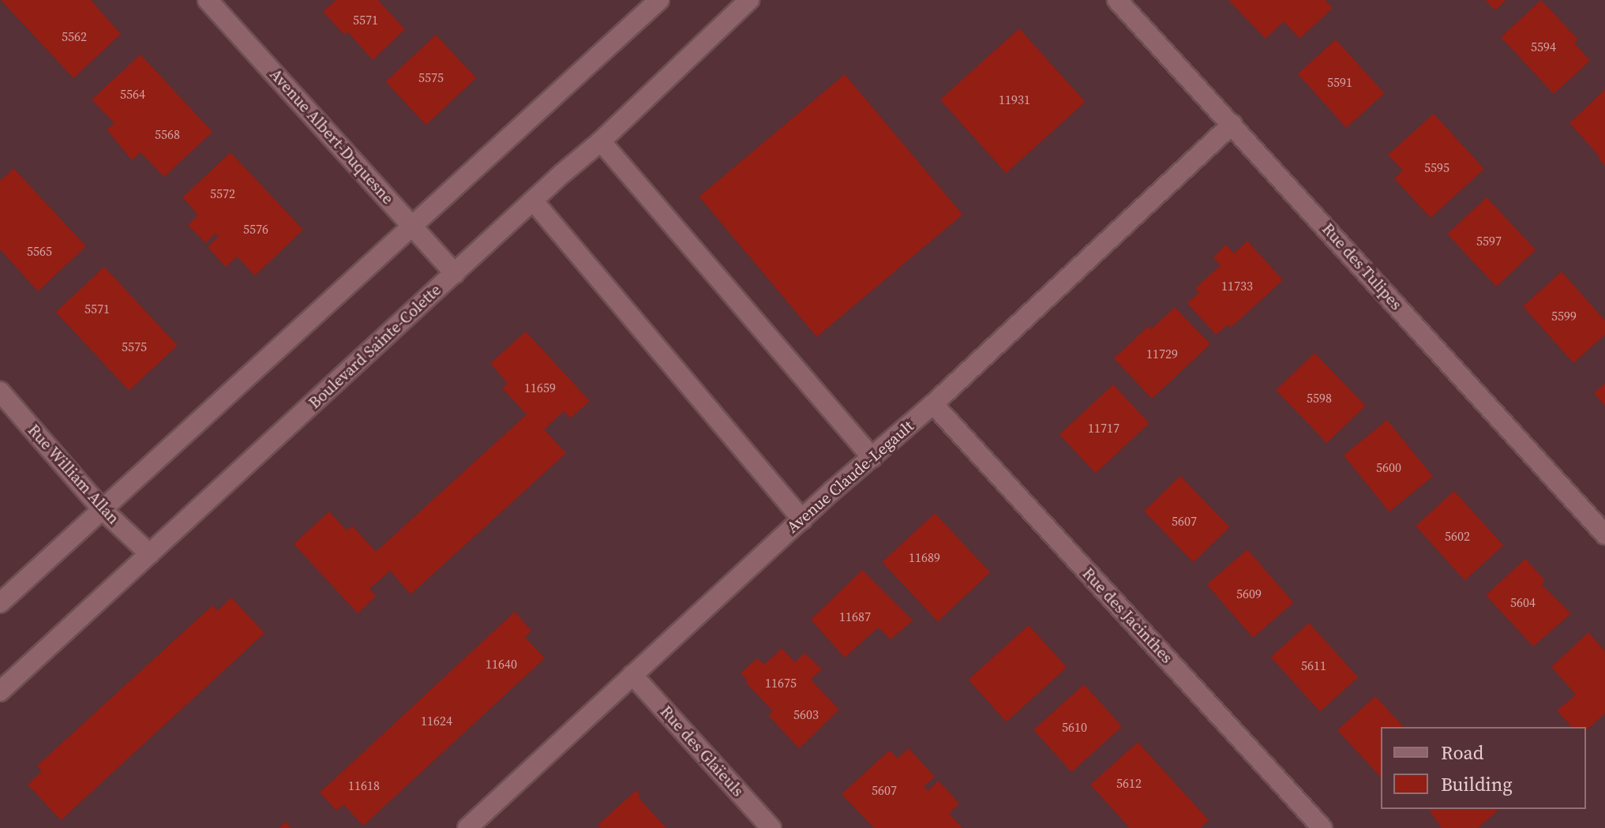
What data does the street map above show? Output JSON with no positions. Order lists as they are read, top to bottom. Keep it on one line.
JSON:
{"streets":{"street":["Avenue Albert-Duquesne","Rue des Tulipes","Boulevard Sainte-Colette","Rue William Allan","Avenue Claude-Legault","Rue des Jacinthes","Rue des Glaïeuls"]},"crossings":[["Avenue Albert-Duquesne","Boulevard Sainte-Colette"],["Rue des Tulipes","Avenue Claude-Legault"],["Boulevard Sainte-Colette","Rue William Allan"],["Avenue Claude-Legault","Rue des Jacinthes"],["Avenue Claude-Legault","Rue des Glaïeuls"]],"house_numbers":["5571","5562","5594","5575","5591","5564","11931","5568","5595","5572","5576","5597","5565","11733","5571","5599","5575","11729","11659","5598","11717","5600","5607","5602","11689","5609","5604","11687","11640","5611","11675","5603","11624","5610","5612","11618","5607"],"legend":["Road","Building"]}
